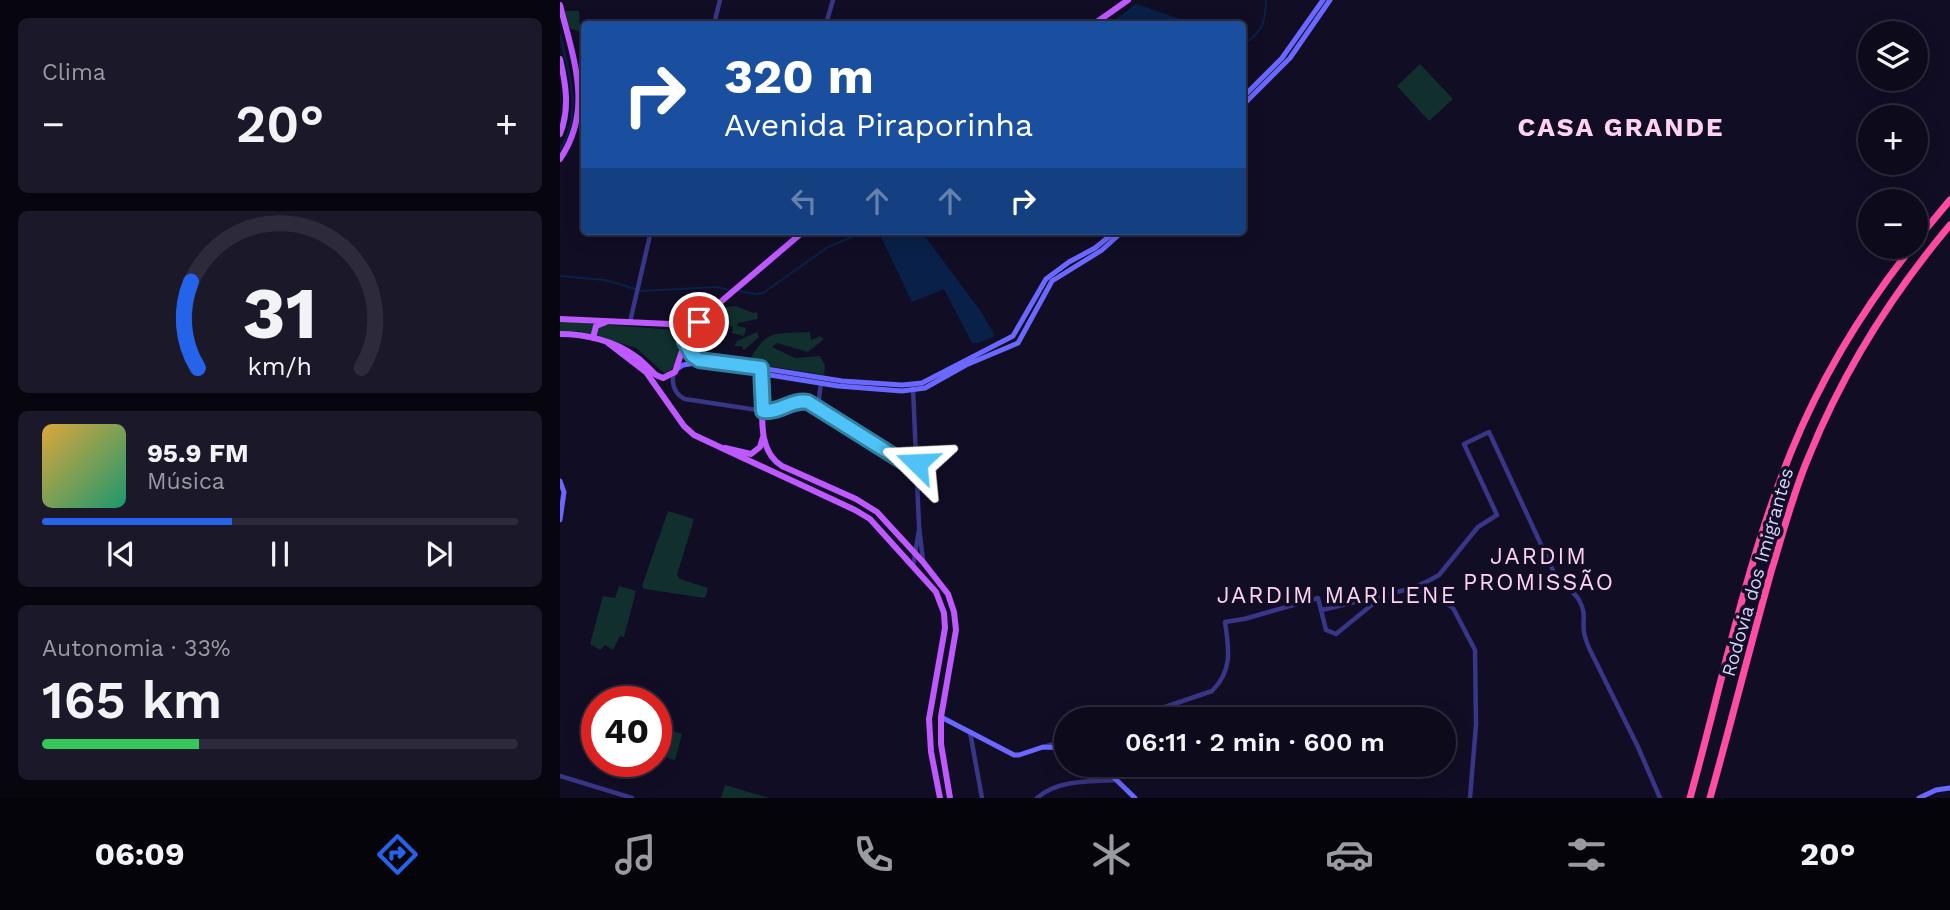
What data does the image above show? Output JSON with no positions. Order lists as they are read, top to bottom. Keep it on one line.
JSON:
{"streets":{"highway":["Rodovia dos Imigrantes"]},"districts":["CASA GRANDE","JARDIM PROMISSÃO","JARDIM MARILENE"],"page":{"tile":["Clima",["Autonomia · 33%","165 km"]],"map_buttons":["+","−"],"turn":["320 m","Avenida Piraporinha"],"heat":["−","20°","+"],"song":["95.9 FM","Música"],"limit":"40","trip":"06:11 · 2 min · 600 m","tabs":["06:09","20°"],"gauge":["31","km/h"]}}
